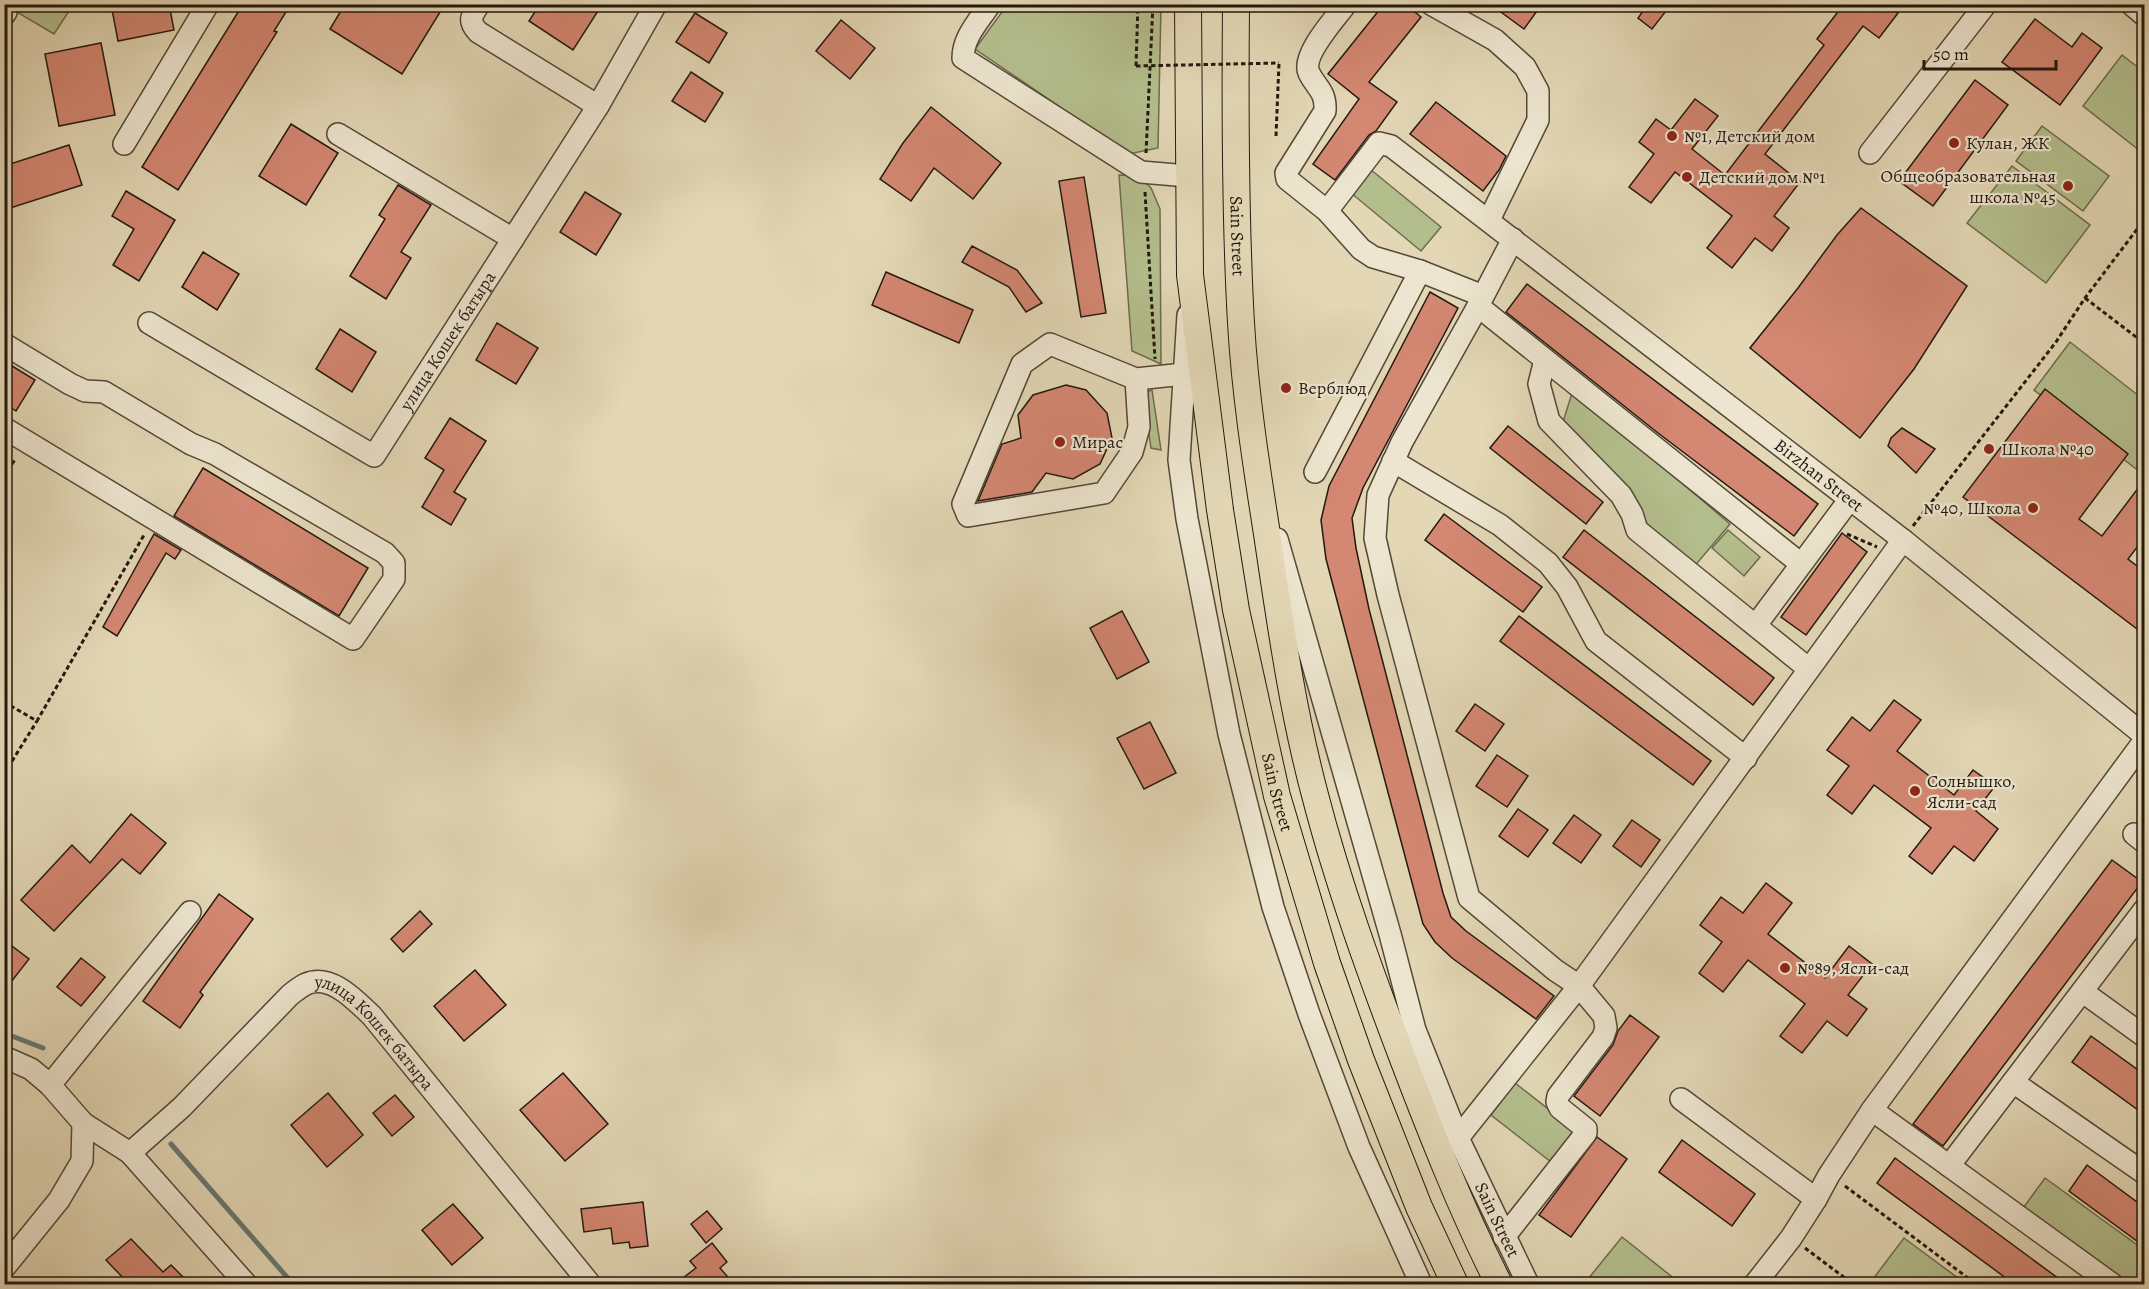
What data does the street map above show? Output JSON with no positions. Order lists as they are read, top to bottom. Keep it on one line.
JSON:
{"streets":{"main road":["Sain Street"],"street":["улица Кошек батыра","Birzhan Street"]},"places":["№1, Детский дом","Кулан, ЖК","Детский дом №1","Общеобразовательная школа №45","Верблюд","Мирас","Школа №40","№40, Школа","Солнышко, Ясли-сад","№89, Ясли-сад"],"scale_bar":"50 m"}
